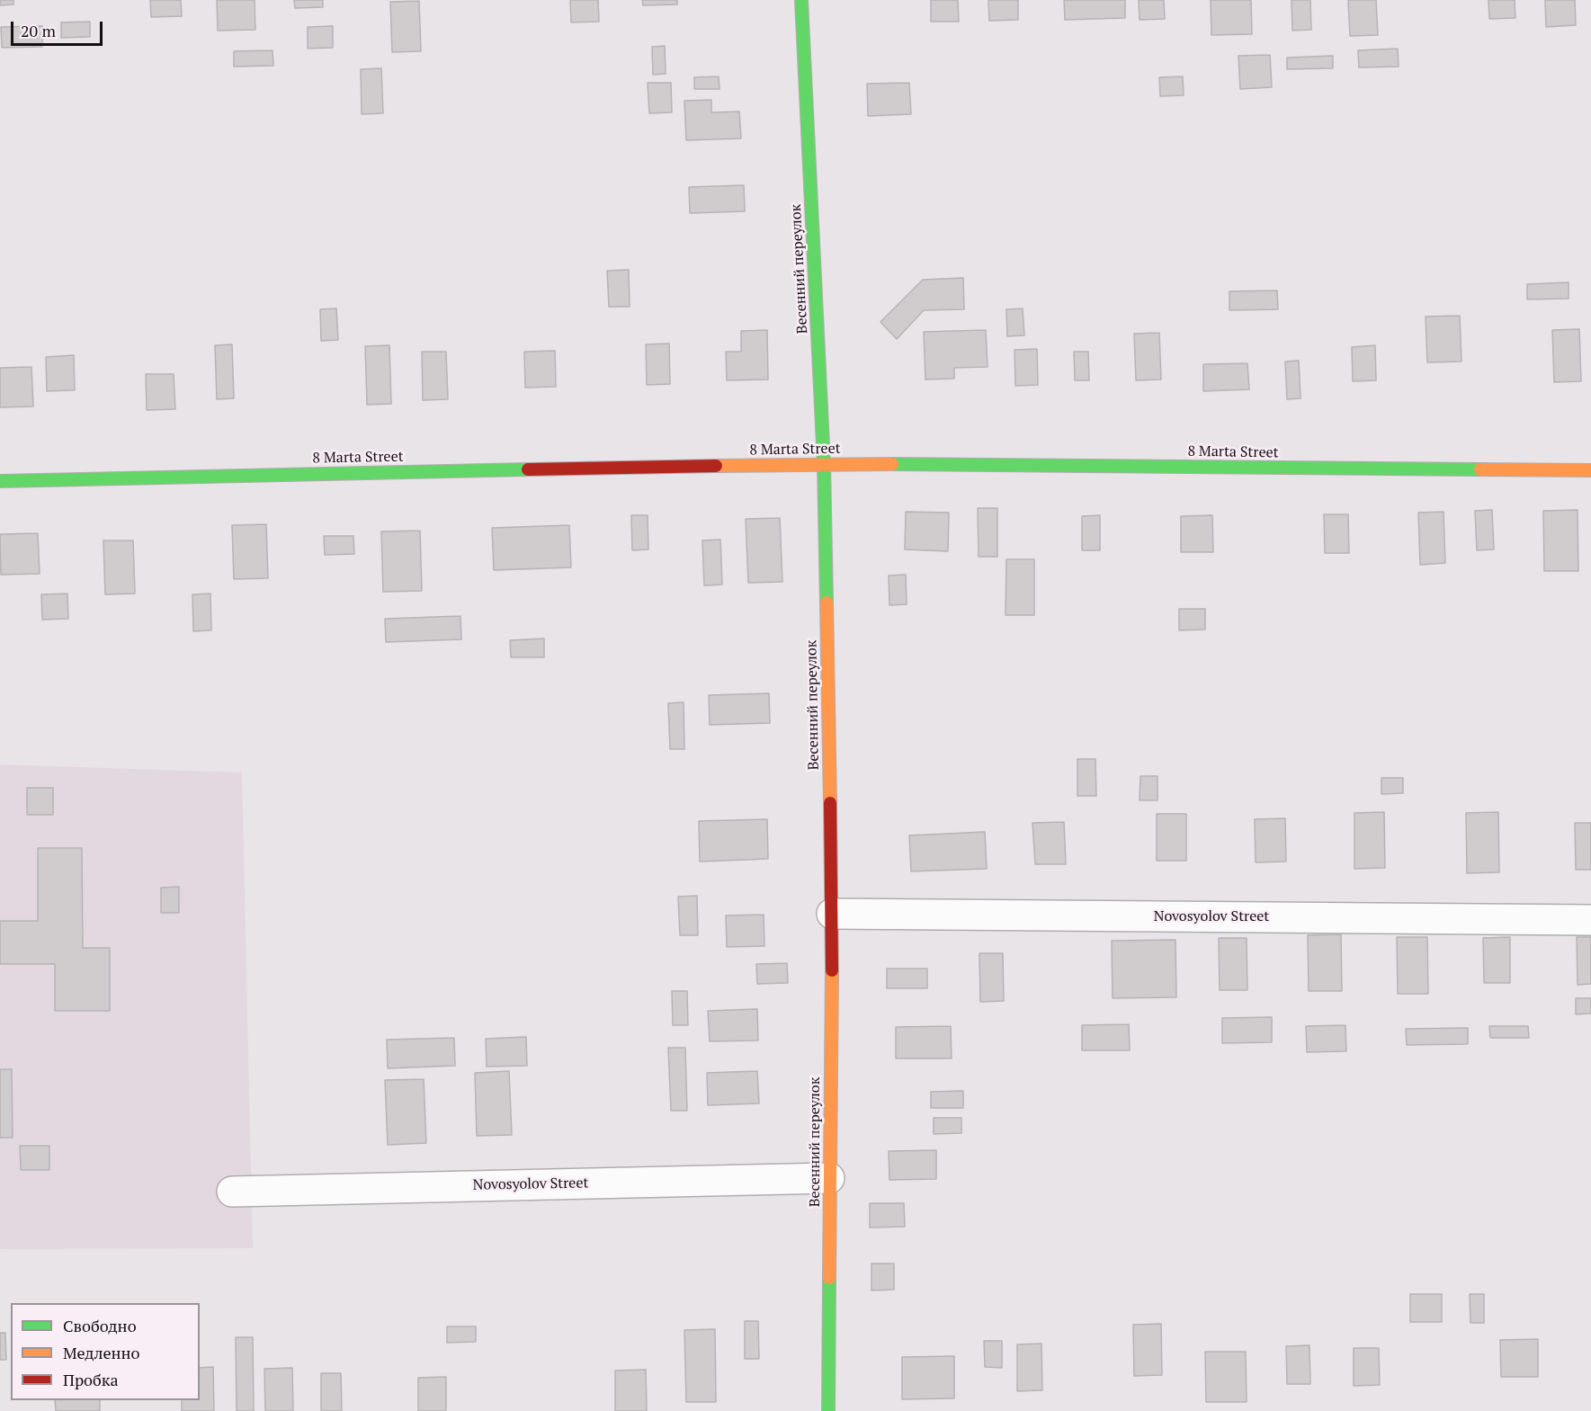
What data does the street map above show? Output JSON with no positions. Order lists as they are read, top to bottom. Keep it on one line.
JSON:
{"streets":{"street":["Весенний переулок","8 Marta Street","Novosyolov Street"]},"crossings":[["Весенний переулок","8 Marta Street"],["Весенний переулок","Novosyolov Street"]],"legend":["Свободно","Медленно","Пробка"],"scale_bar":"20 m"}
